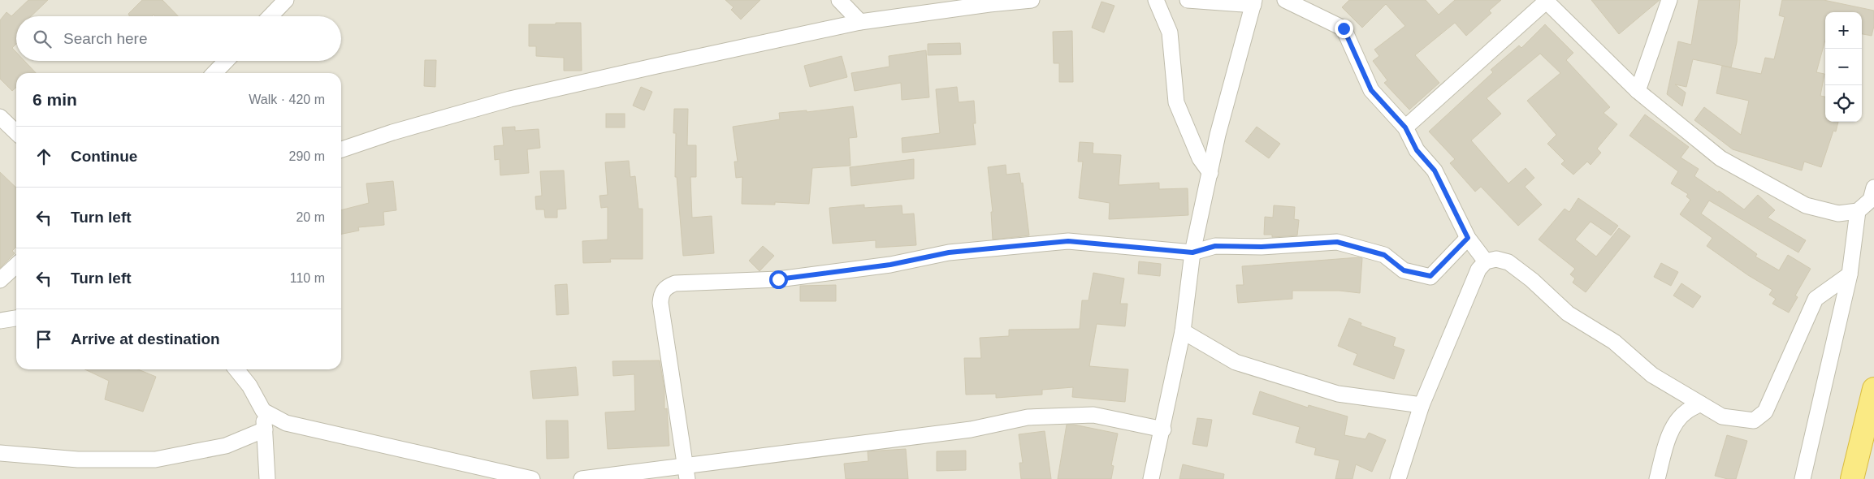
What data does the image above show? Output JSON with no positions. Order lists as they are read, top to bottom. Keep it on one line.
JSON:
{"page":{"map_buttons":["+","−"],"search":"Search here","heading":["6 min","Walk · 420 m"],"list":[["Continue","290 m"],["Turn left","20 m"],["Turn left","110 m"],"Arrive at destination"]}}
